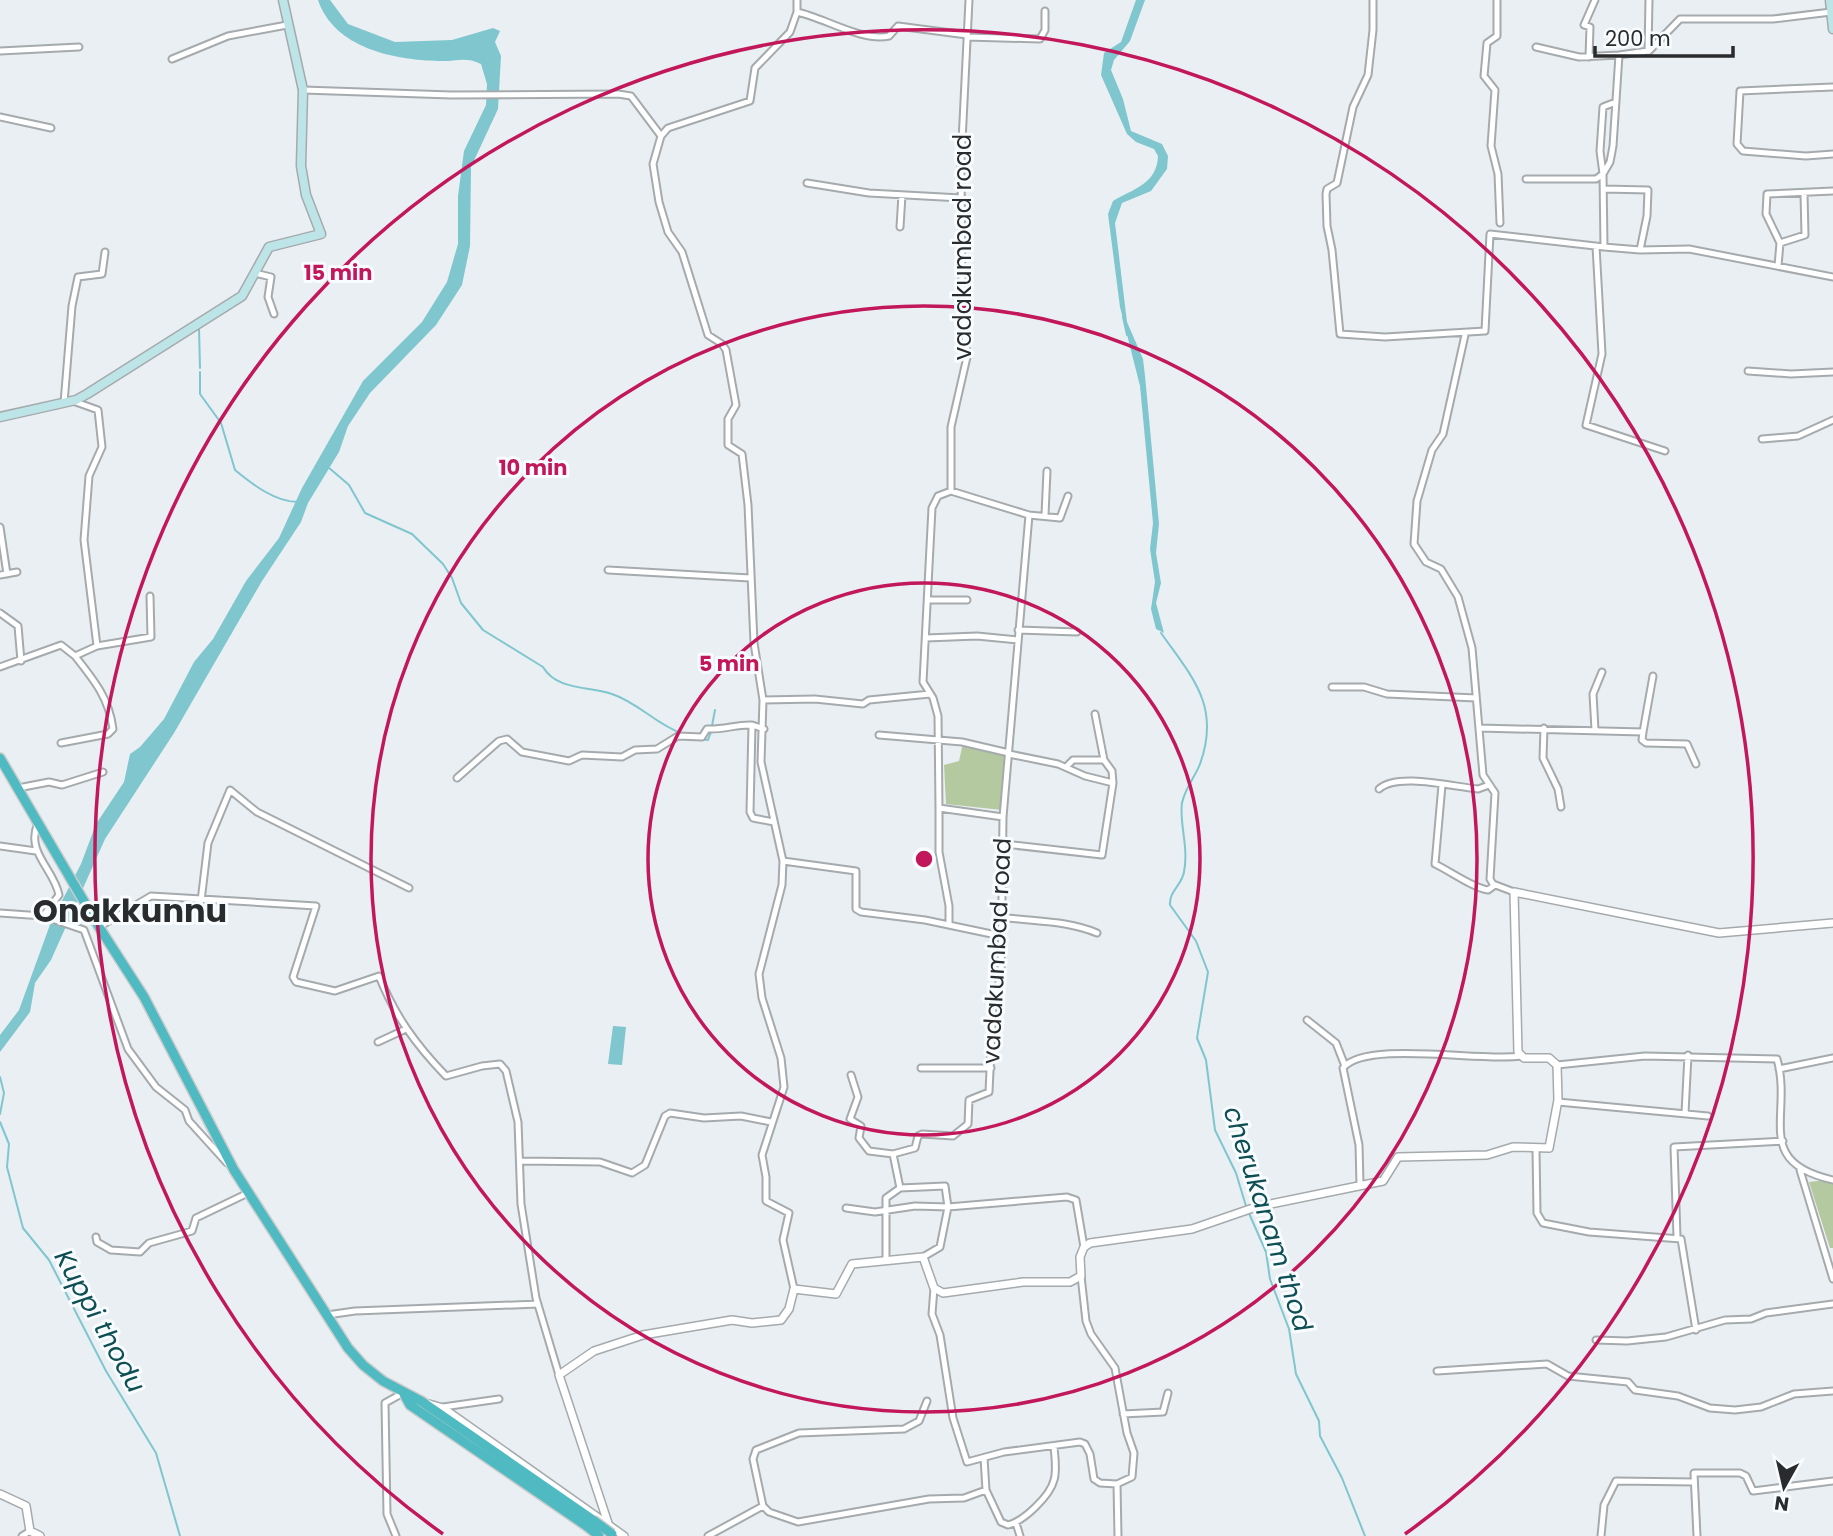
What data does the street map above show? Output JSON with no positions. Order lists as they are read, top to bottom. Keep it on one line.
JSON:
{"streets":{"street":["vadakumbad road"]},"districts":["Onakkunnu"],"water":["cherukanam thod","Kuppi thodu"],"scale_bar":"200 m","north":"bottom","rings":["15 min","10 min","5 min"]}
